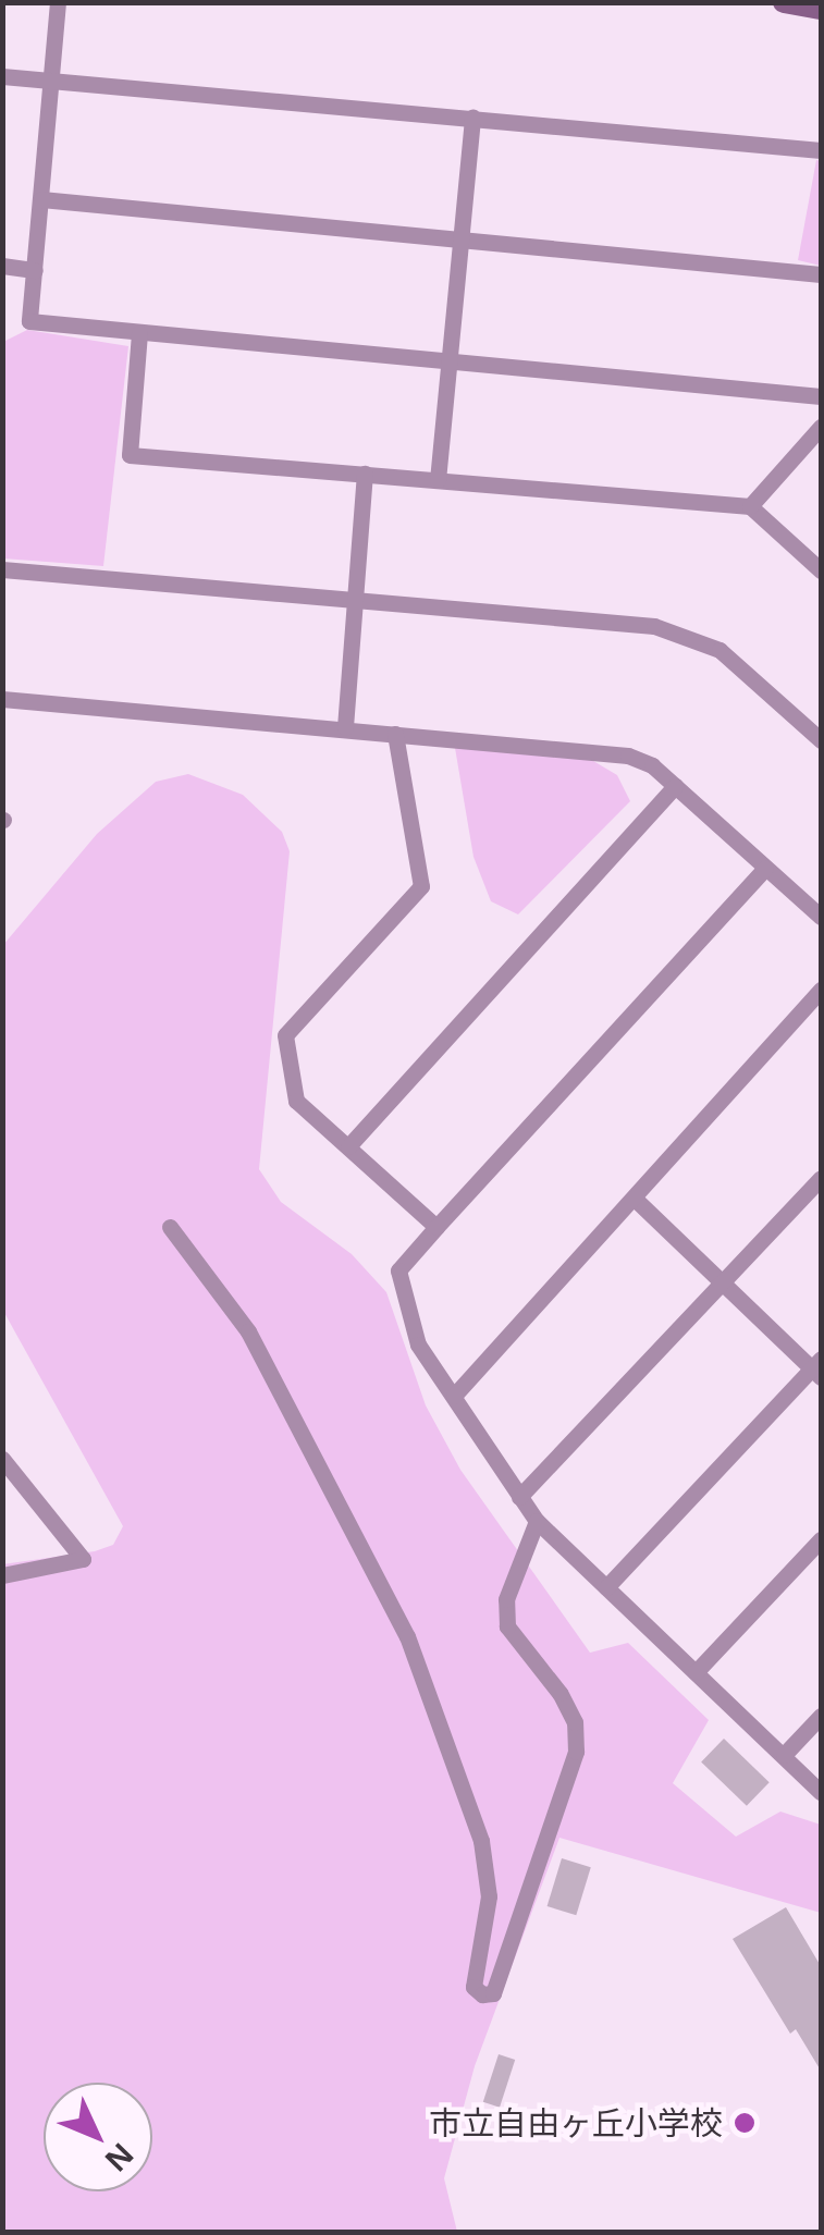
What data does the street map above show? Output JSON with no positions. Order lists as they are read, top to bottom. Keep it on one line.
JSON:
{"places":["市立自由ヶ丘小学校"],"north":"bottom right"}
